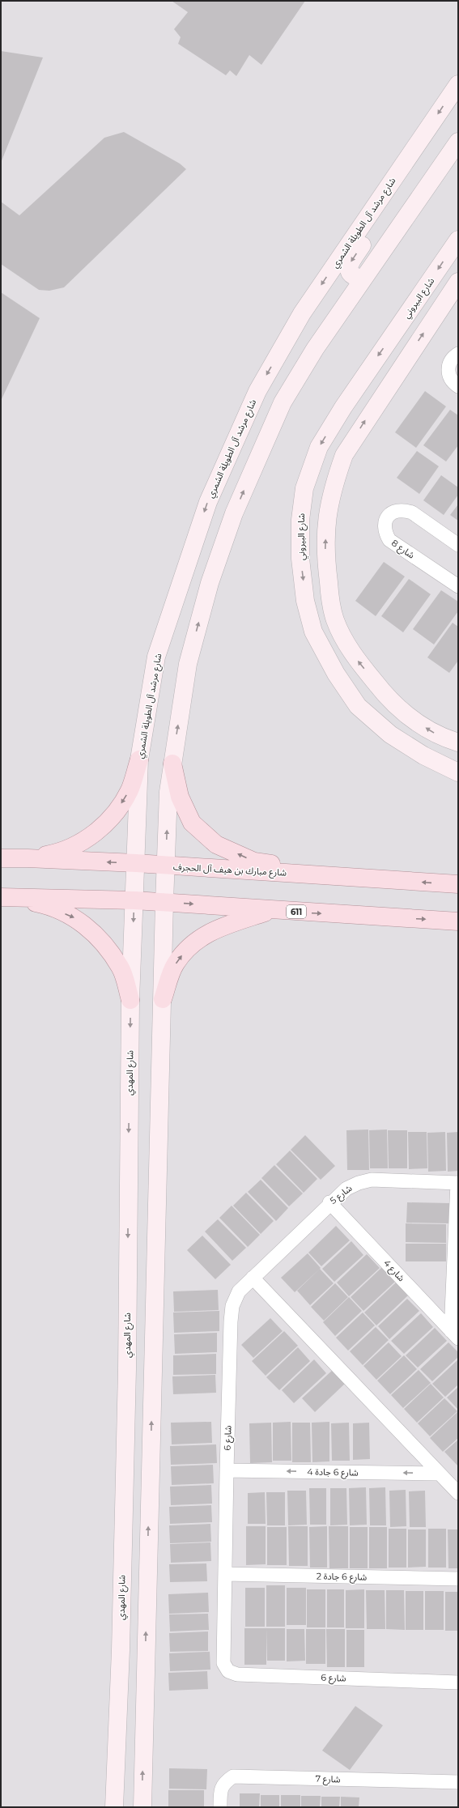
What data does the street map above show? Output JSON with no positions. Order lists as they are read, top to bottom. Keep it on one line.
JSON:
{"streets":{"main road":["شارع مرشد آل الطويلة الشمري","شارع البيروني","شارع مبارك بن هيف آل الحجرف","611","شارع المهدي"],"street":["شارع 8","شارع 5","شارع 4","شارع 6","شارع 6 جادة 4","شارع 6 جادة 2","شارع 7"]},"crossings":[["شارع مرشد آل الطويلة الشمري","شارع مبارك بن هيف آل الحجرف"],["شارع مرشد آل الطويلة الشمري","شارع المهدي"],["شارع مبارك بن هيف آل الحجرف","شارع المهدي"],["611","شارع المهدي"],["شارع 5","شارع 4"],["شارع 5","شارع 6"],["شارع 6","شارع 6 جادة 4"],["شارع 6","شارع 6 جادة 2"]],"one_way":["شارع 6 جادة 4"]}
